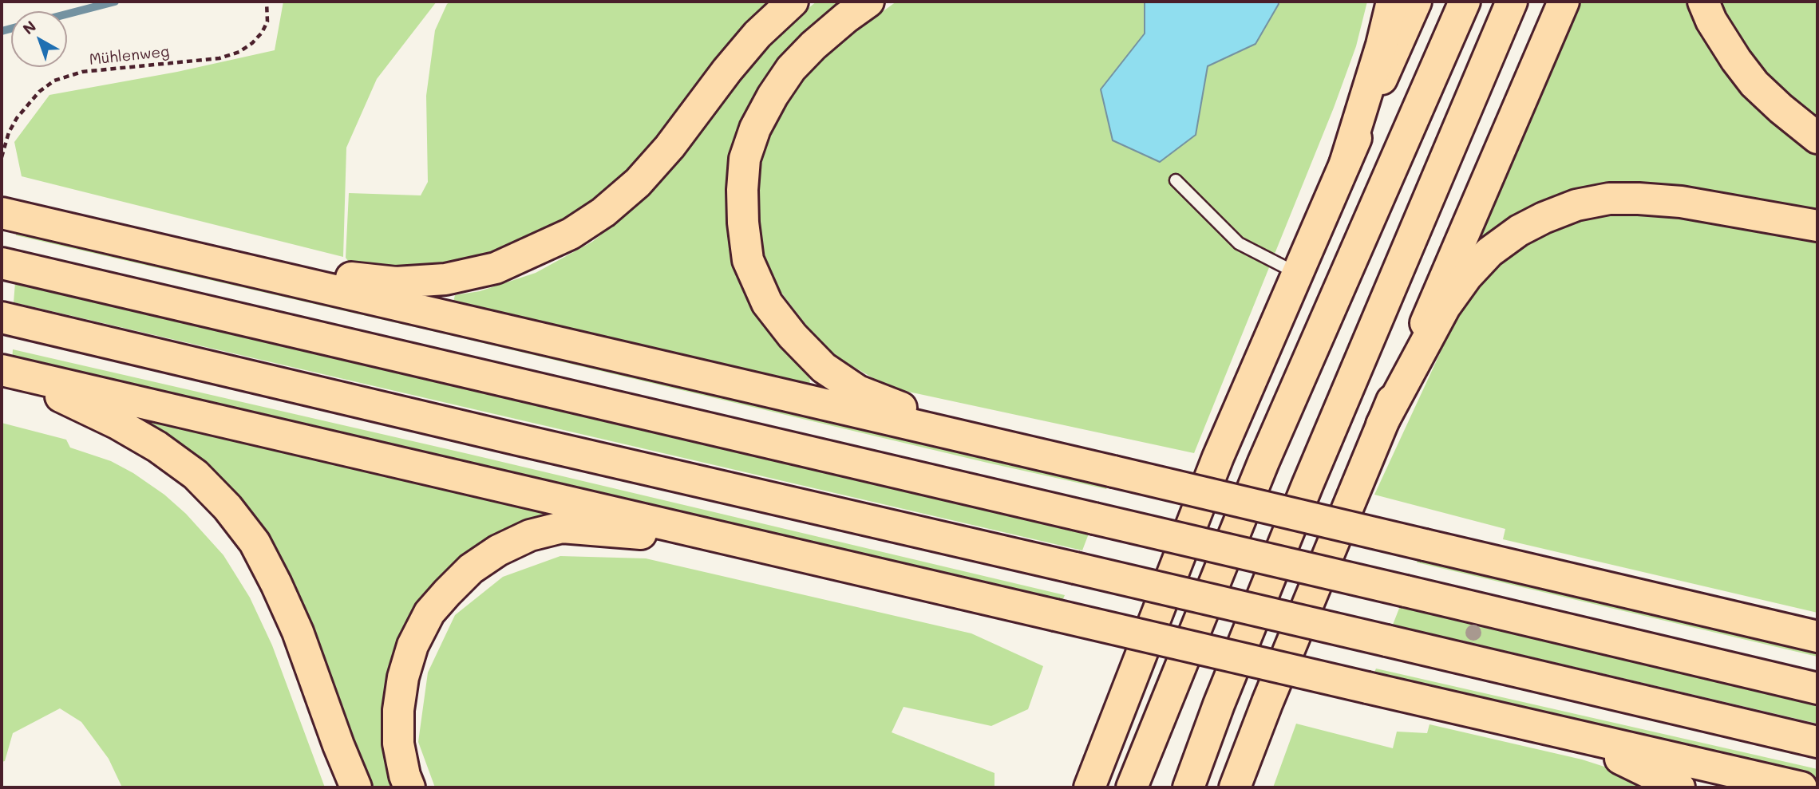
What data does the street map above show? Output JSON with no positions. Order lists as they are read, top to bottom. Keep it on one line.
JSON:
{"streets":{"path":["Mühlenweg"]},"north":"top left"}
